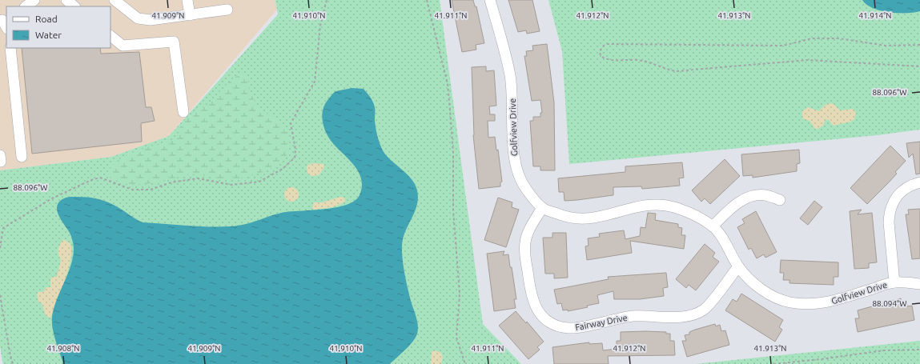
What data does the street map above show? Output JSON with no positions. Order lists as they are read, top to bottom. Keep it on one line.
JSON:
{"streets":{"street":["Golfview Drive","Fairway Drive"]},"crossings":[["Golfview Drive","Fairway Drive"]],"legend":["Road","Water"],"coordinates":["41.909°N","41.910°N","41.911°N","41.912°N","41.913°N","41.914°N","88.096°W","88.094°W","41.908°N"]}
